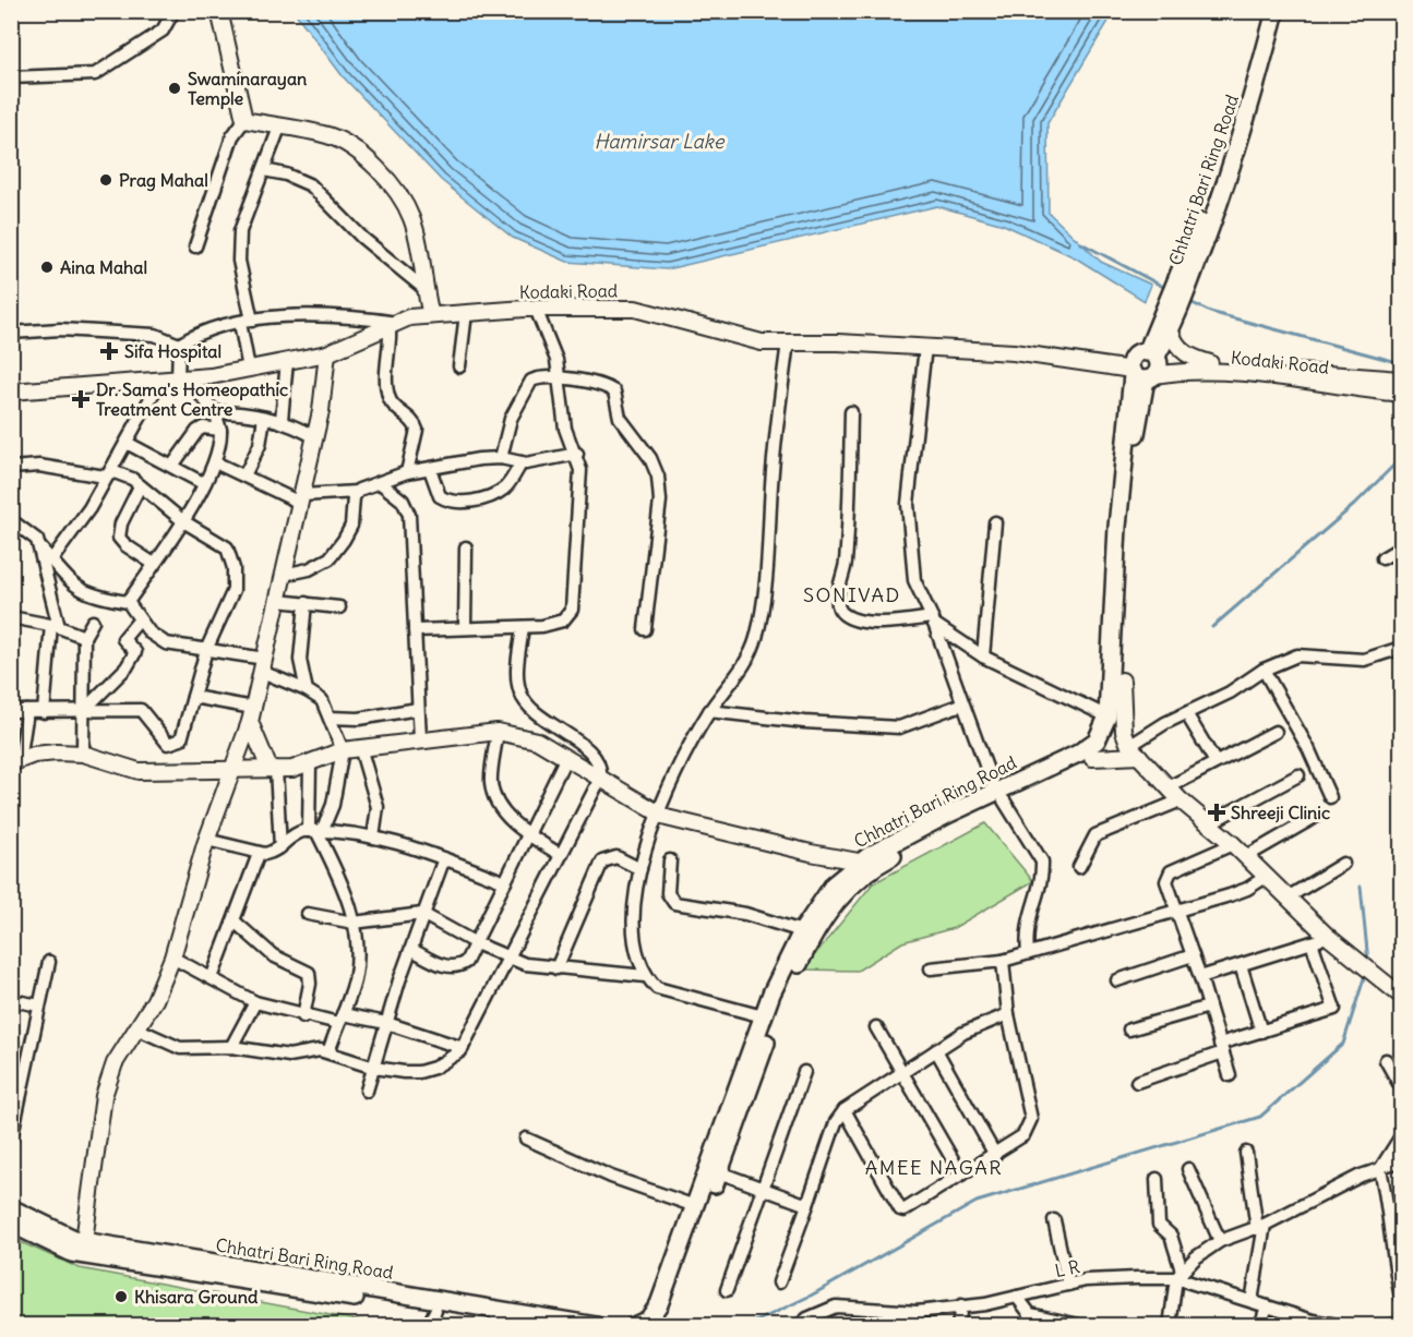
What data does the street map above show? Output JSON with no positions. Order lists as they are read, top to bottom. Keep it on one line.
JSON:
{"streets":{"main road":["Chhatri Bari Ring Road"],"street":["Kodaki Road","L R"]},"crossings":[["Chhatri Bari Ring Road","Kodaki Road"]],"districts":["SONIVAD","AMEE NAGAR"],"water":["Hamirsar Lake"],"places":{"other":["Swaminarayan Temple","Prag Mahal","Aina Mahal","Khisara Ground"],"health":["Sifa Hospital","Dr. Sama's Homeopathic Treatment Centre","Shreeji Clinic"]}}
